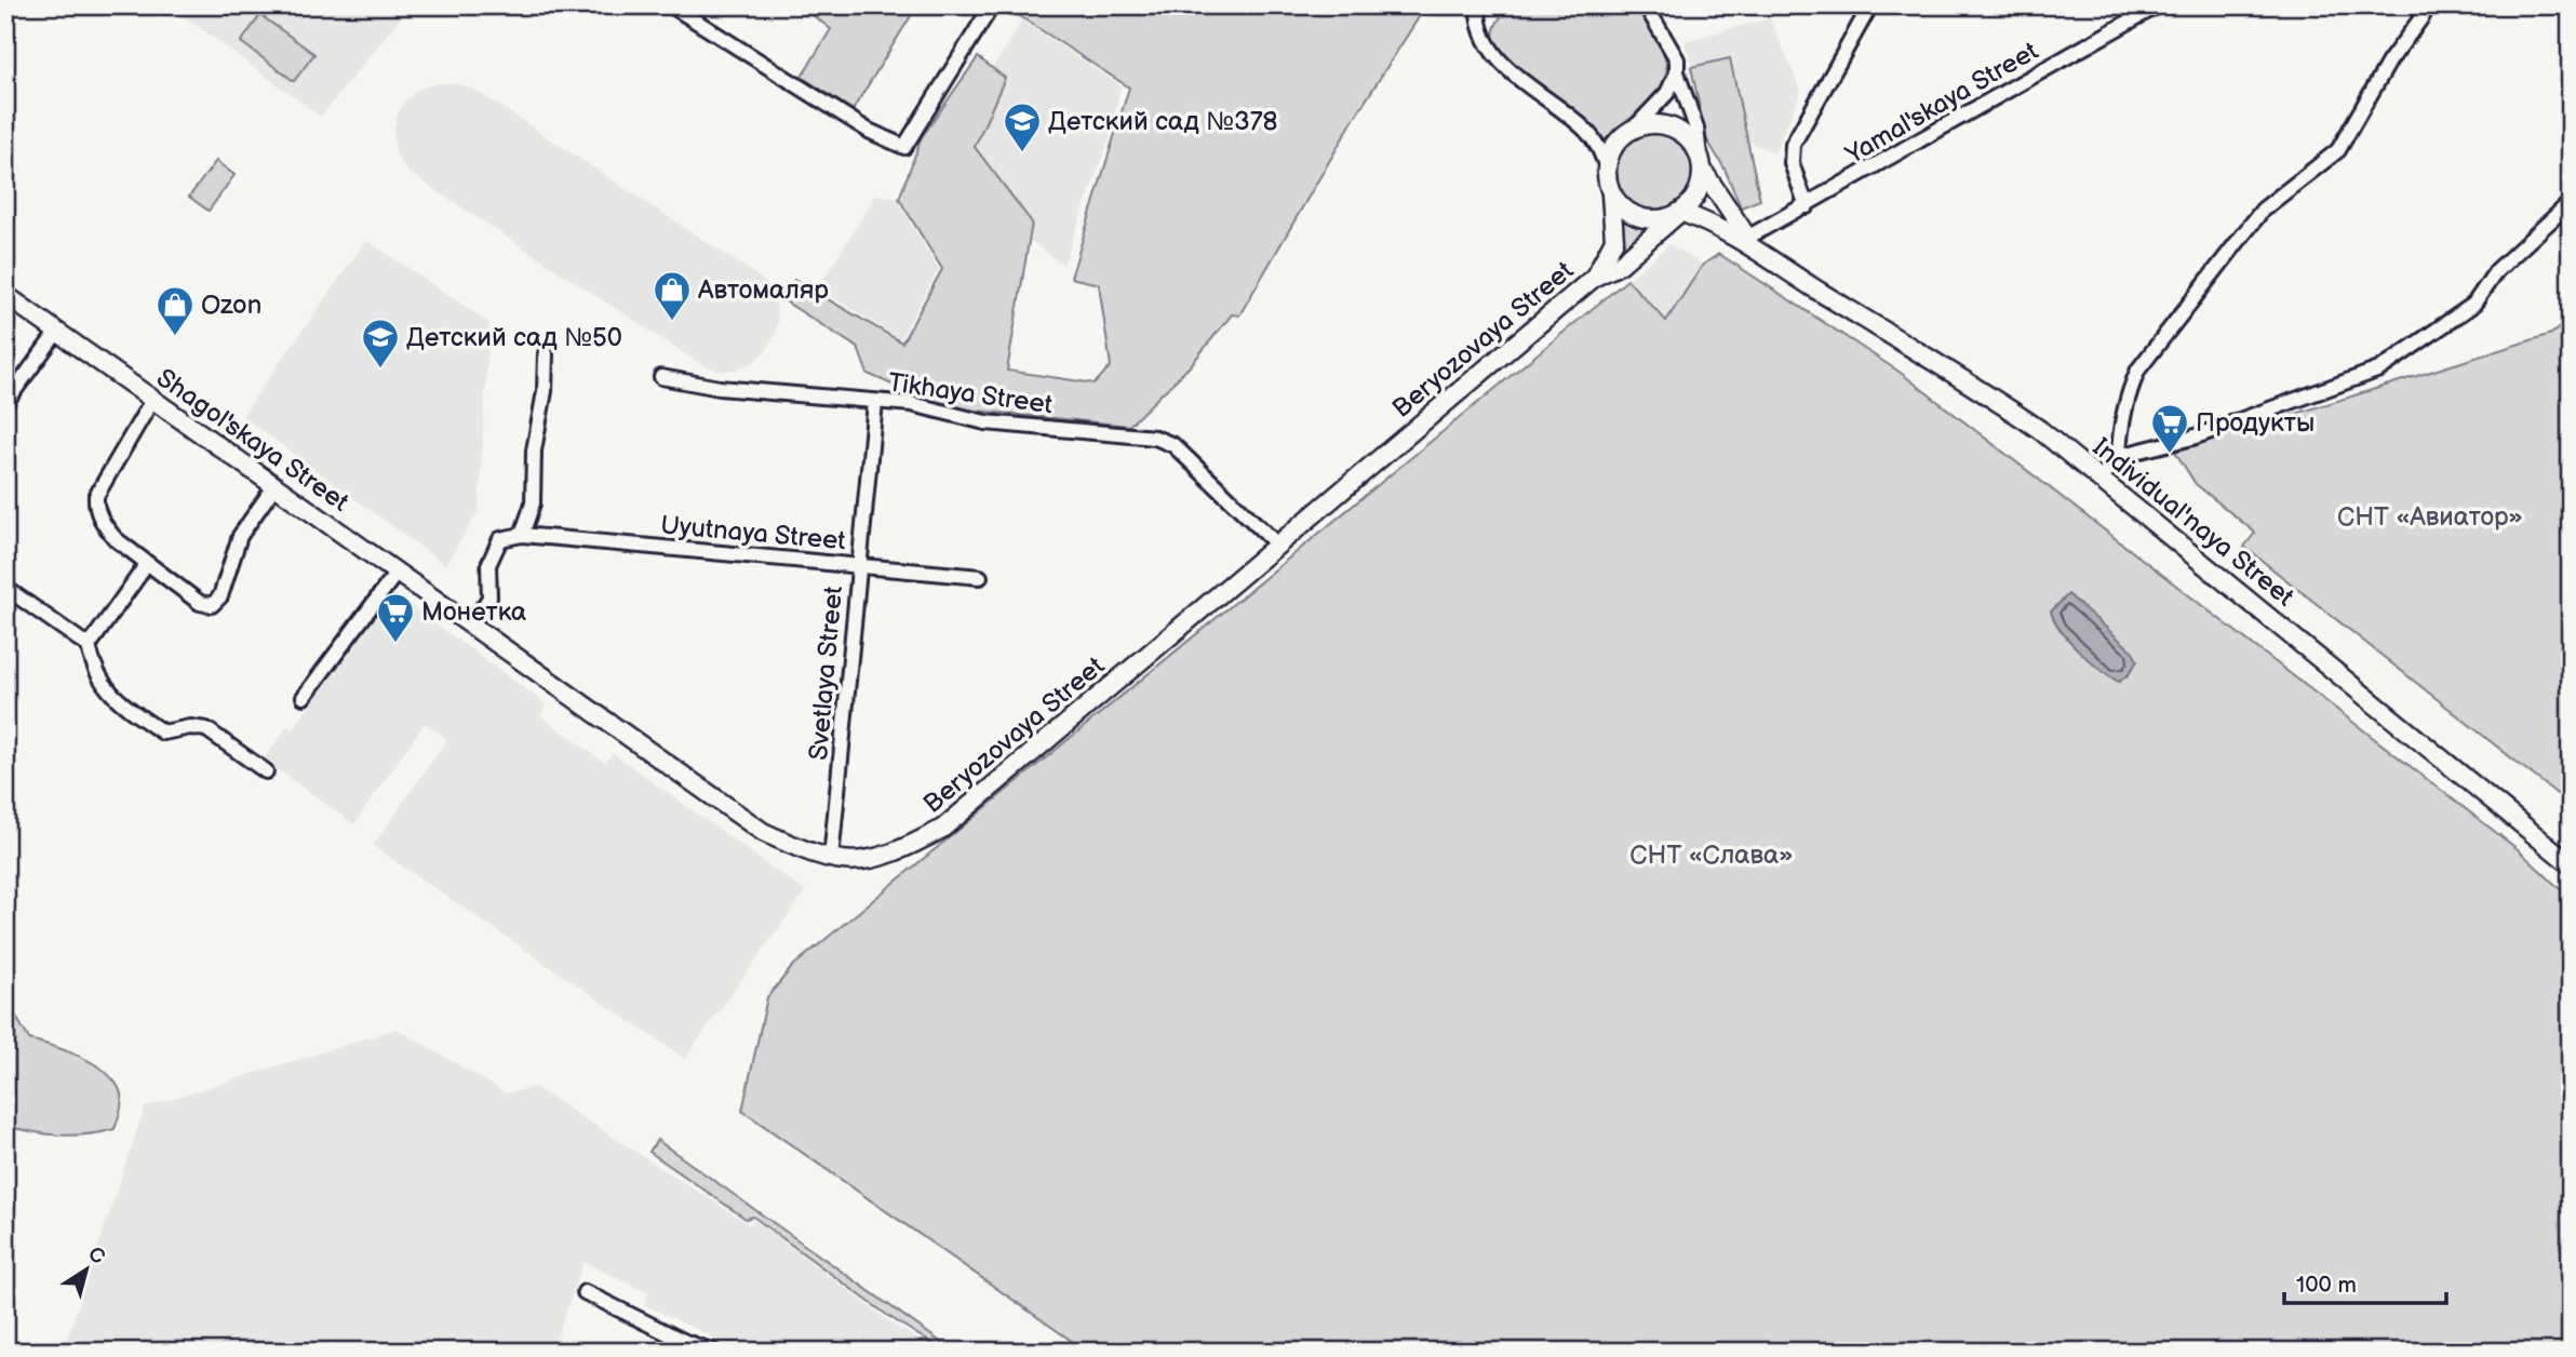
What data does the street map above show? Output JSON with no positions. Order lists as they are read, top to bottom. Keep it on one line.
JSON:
{"streets":{"main road":["Beryozovaya Street","Shagol'skaya Street","Individual'naya Street"],"street":["Yamal'skaya Street","Tikhaya Street","Uyutnaya Street","Svetlaya Street"]},"crossings":[["Yamal'skaya Street","Individual'naya Street"],["Beryozovaya Street","Tikhaya Street"],["Beryozovaya Street","Shagol'skaya Street"],["Beryozovaya Street","Individual'naya Street"],["Beryozovaya Street","Svetlaya Street"],["Tikhaya Street","Svetlaya Street"],["Uyutnaya Street","Svetlaya Street"]],"parks":["СНТ «Авиатор»","СНТ «Слава»"],"places":{"school or university":["Детский сад №378","Детский сад №50"],"shop":["Автомаляр","Ozon"],"supermarket":["Продукты","Монетка"]},"scale_bar":"100 m","north":"top right"}
